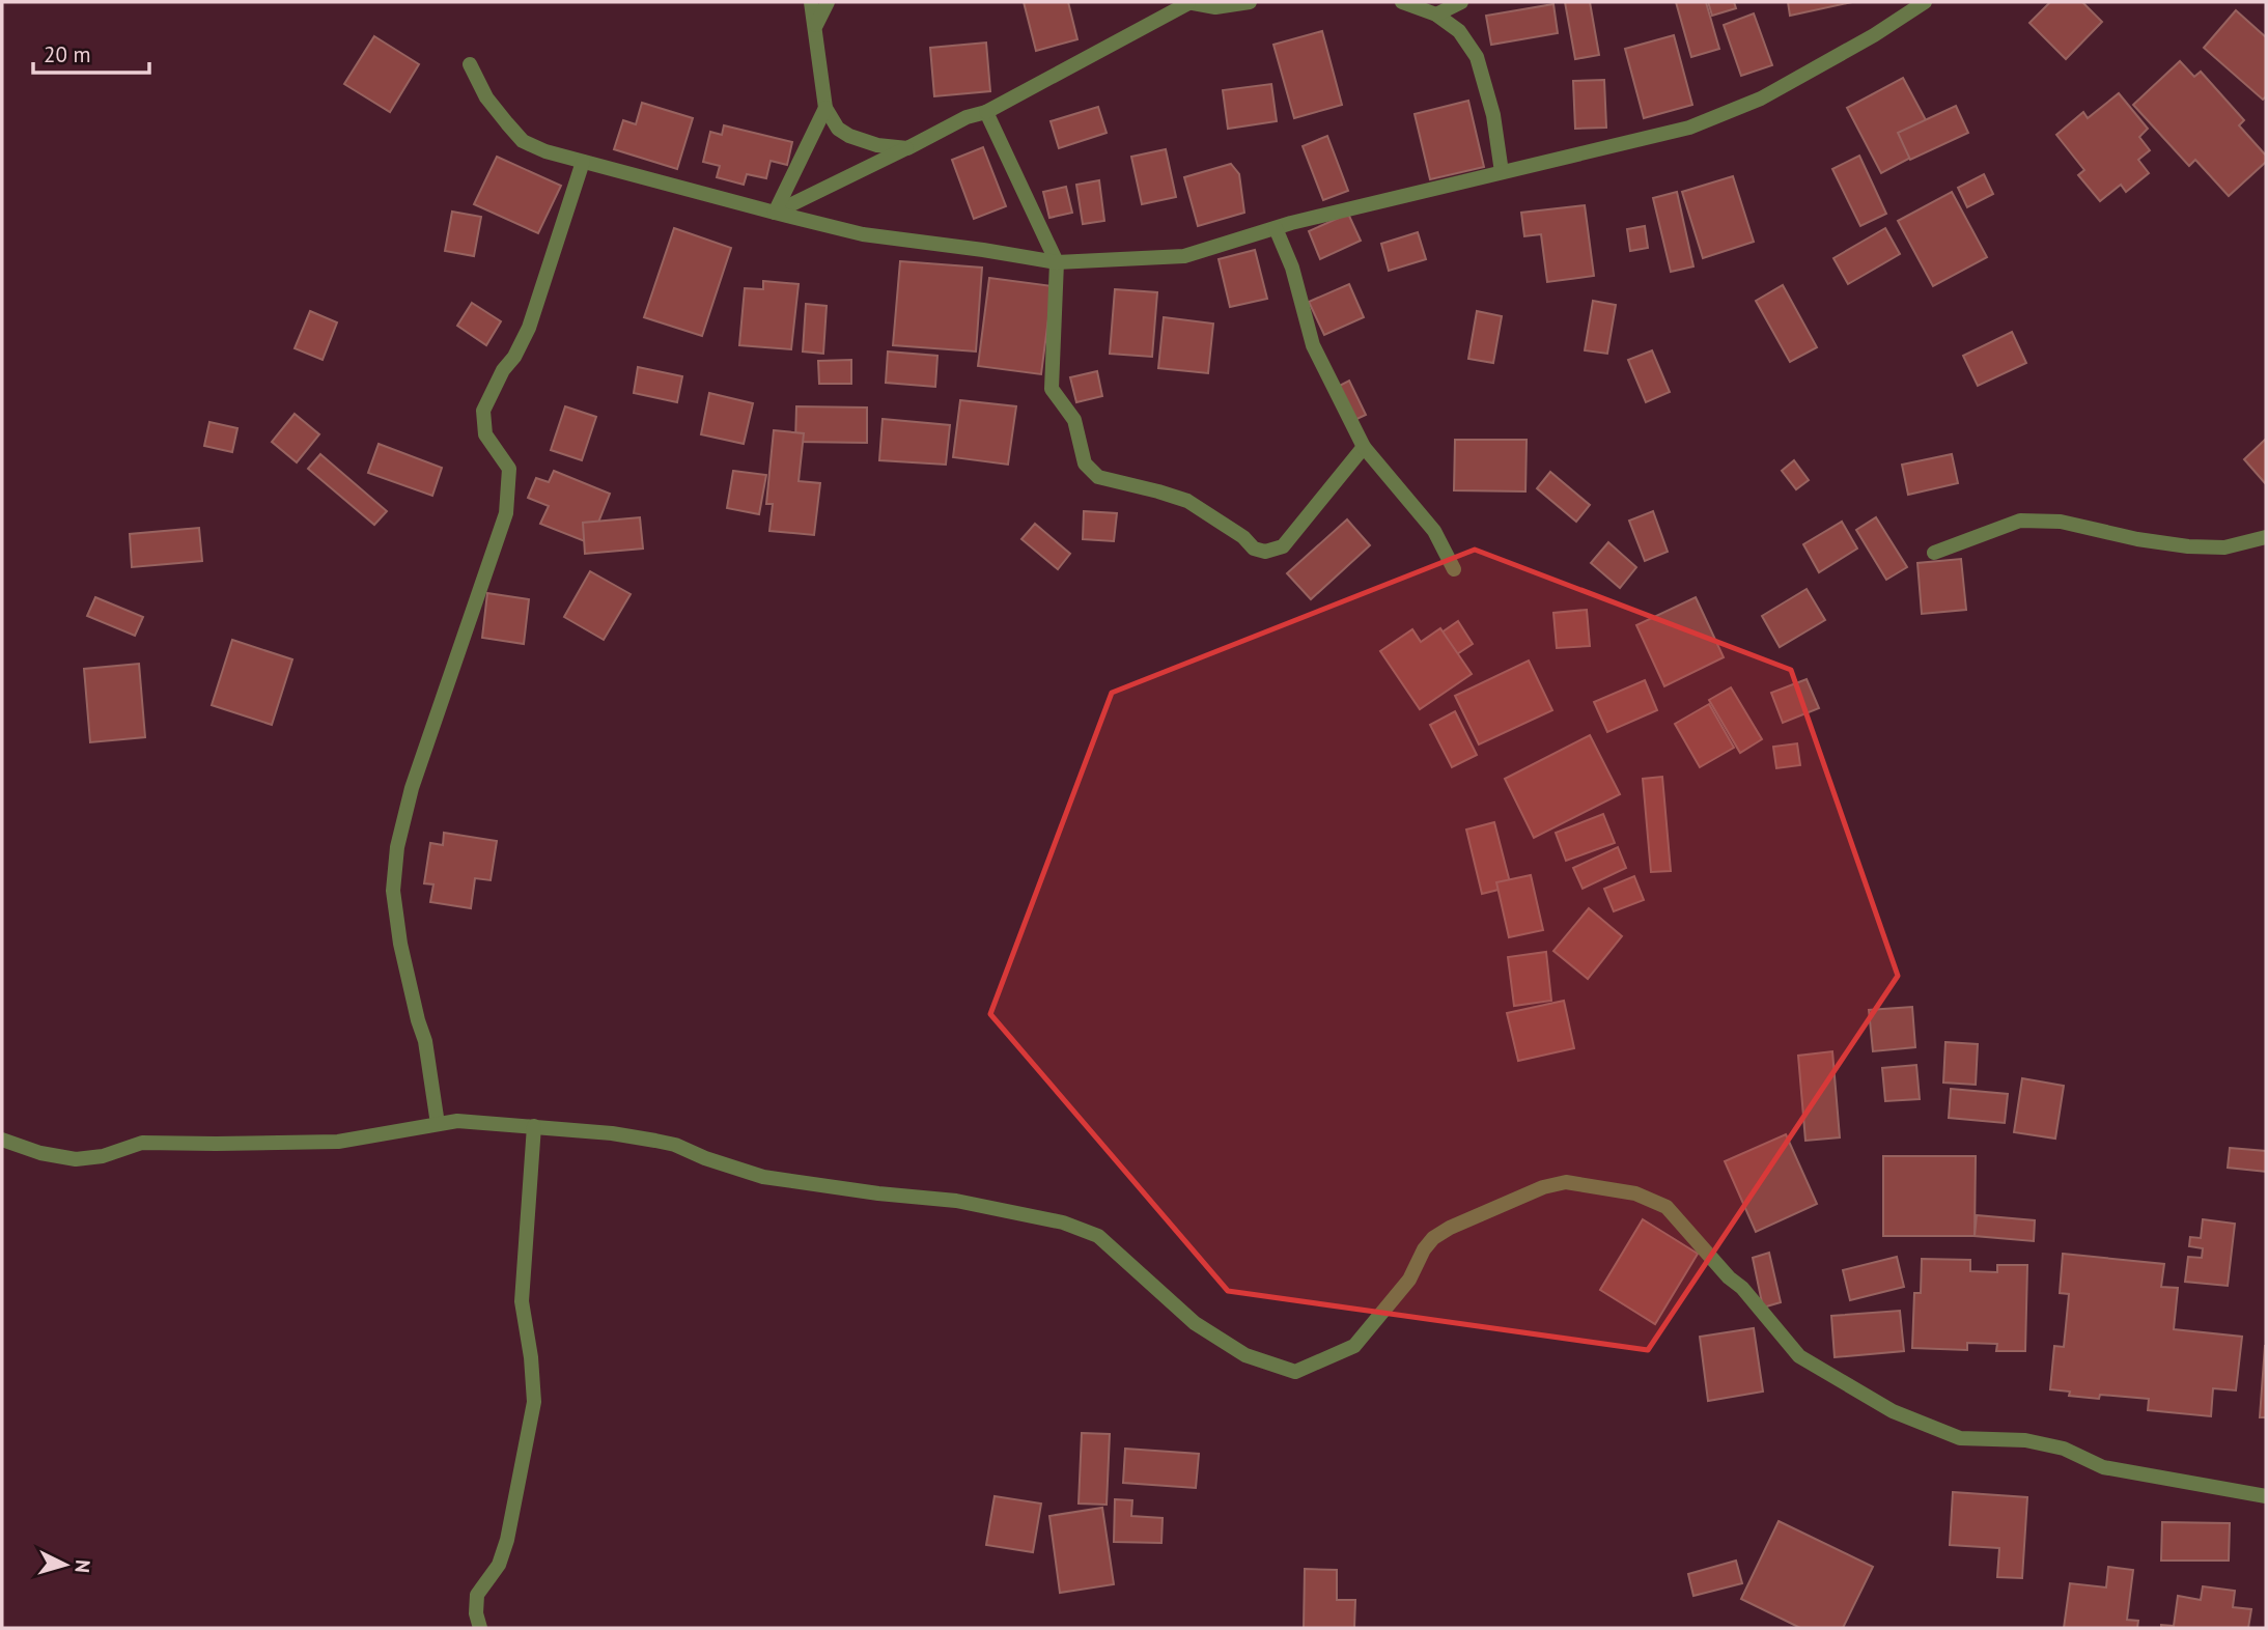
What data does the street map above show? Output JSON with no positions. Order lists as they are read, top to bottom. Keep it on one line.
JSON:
{"scale_bar":"20 m","north":"right"}
